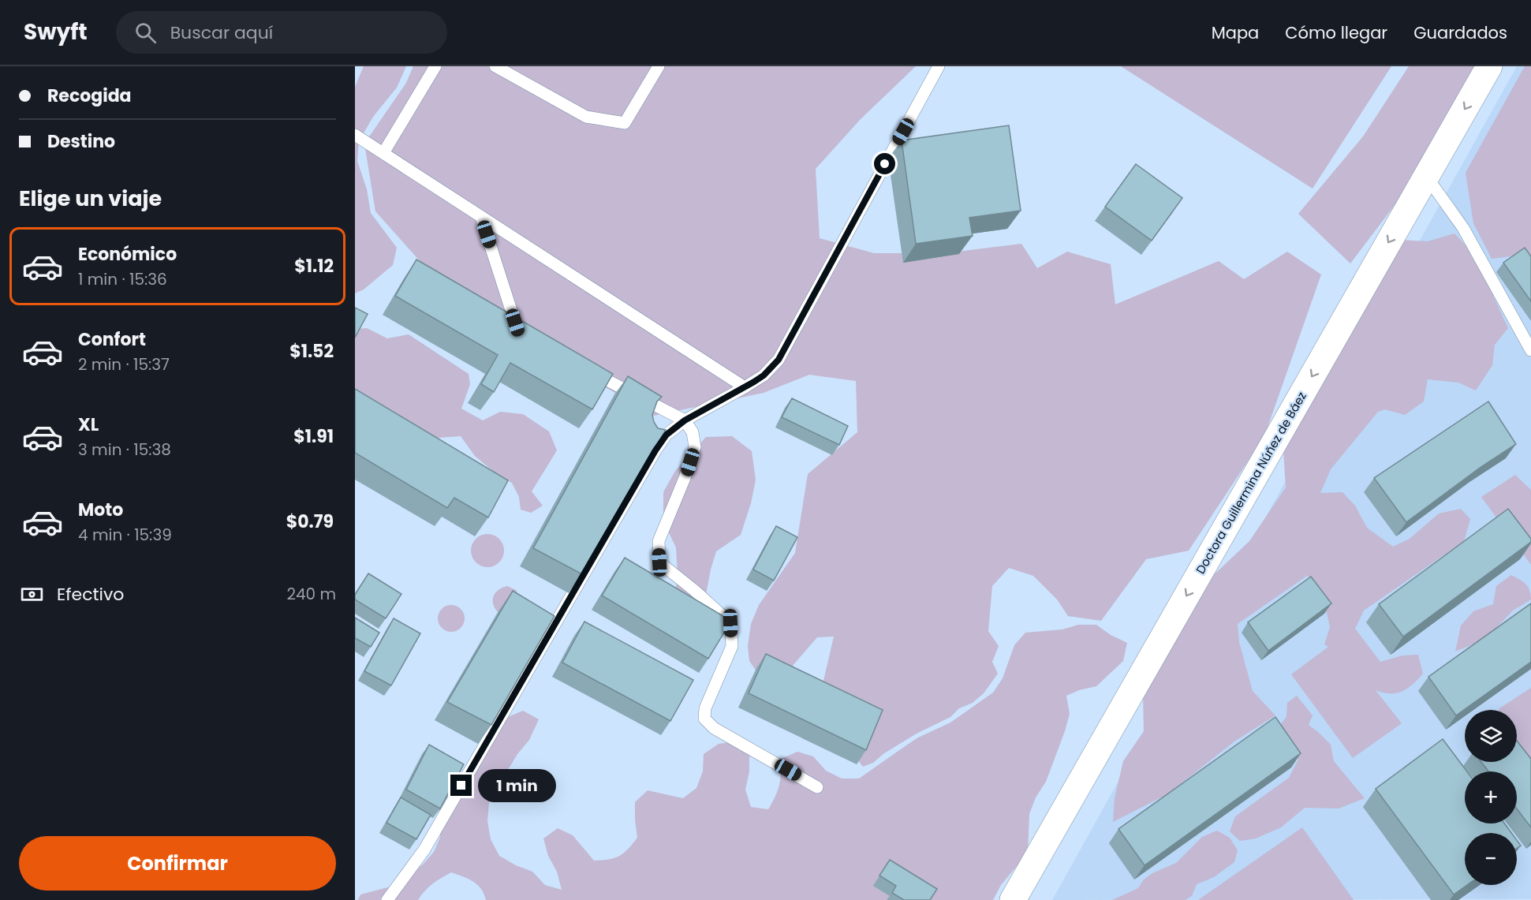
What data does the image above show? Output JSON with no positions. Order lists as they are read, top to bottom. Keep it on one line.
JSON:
{"streets":{"street":["Doctora Guillermina Núñez de Báez"]},"one_way":["Doctora Guillermina Núñez de Báez"],"page":{"header":"Swyft","search":"Buscar aquí","nav":["Mapa","Cómo llegar","Guardados"],"banner":["Recogida","Destino"],"heading":"Elige un viaje","list":[{"name":"Económico","note":"1 min · 15:36","value":"$1.12"},{"name":"Confort","note":"2 min · 15:37","value":"$1.52"},{"name":"XL","note":"3 min · 15:38","value":"$1.91"},{"name":"Moto","note":"4 min · 15:39","value":"$0.79"}],"pay":["Efectivo","240 m"],"map_buttons":["+","−"],"bubble":"1 min","buttons":"Confirmar"}}
